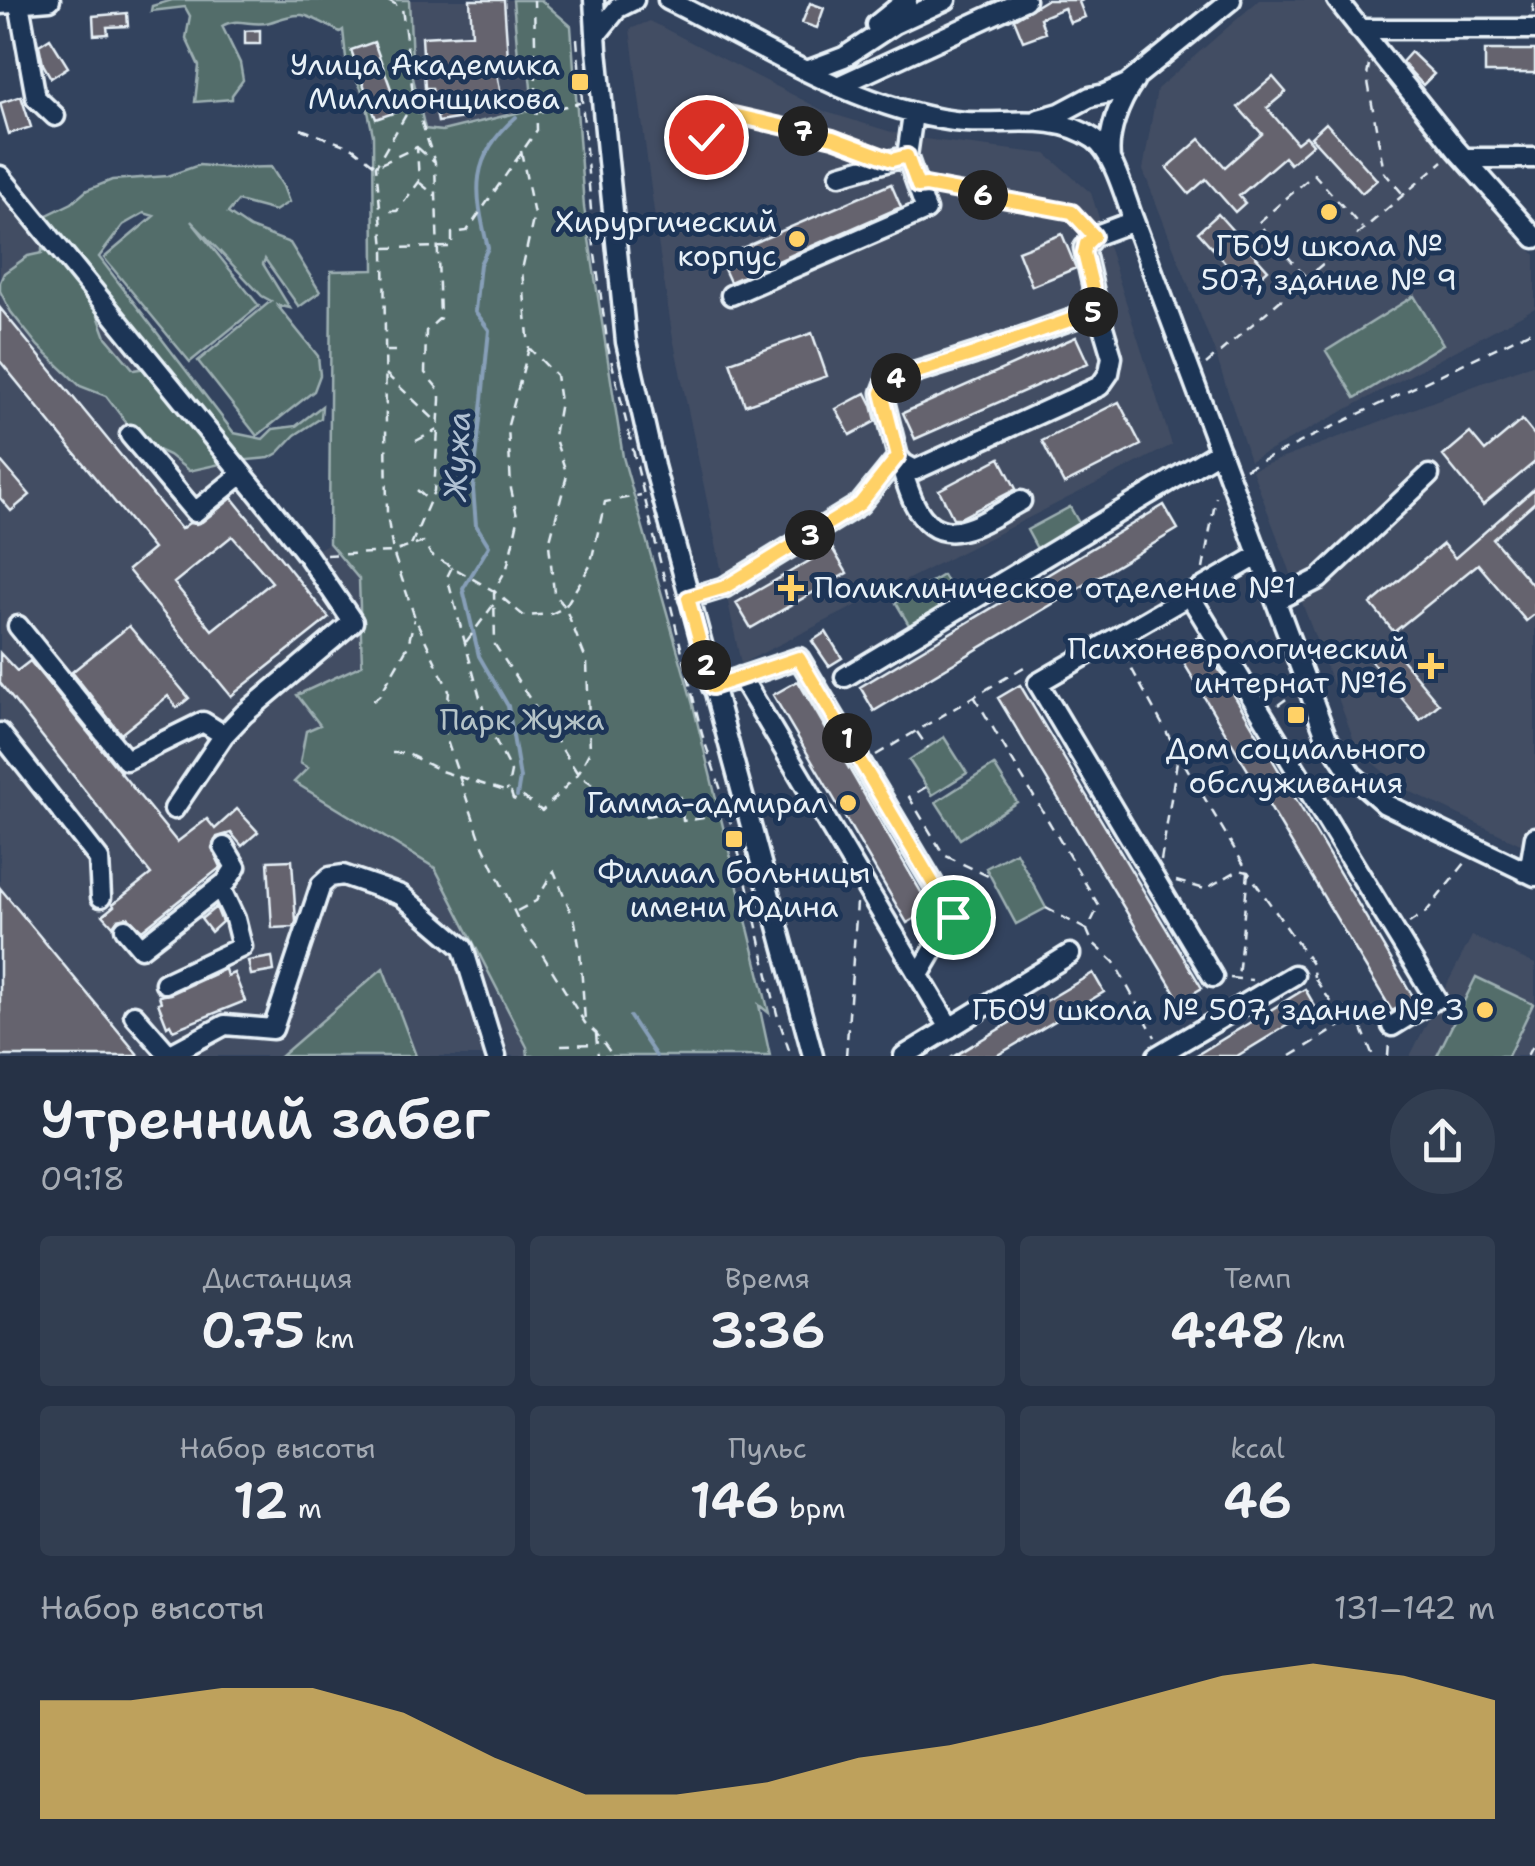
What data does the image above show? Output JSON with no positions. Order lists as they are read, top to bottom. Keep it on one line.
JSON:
{"water":["Жужа"],"parks":["Парк Жужа"],"places":{"transit":["Улица Академика Миллионщикова","Дом социального обслуживания","Филиал больницы имени Юдина"],"other":["ГБОУ школа № 507, здание № 9","Хирургический корпус","Гамма-адмирал","ГБОУ школа № 507, здание № 3"],"health":["Поликлиническое отделение №1","Психоневрологический интернат №16"]},"page":{"pins":["7","6","5","4","3","2","1"],"heading":["Утренний забег","09:18"],"stats":[["Дистанция","0.75 km"],["Время","3:36"],["Темп","4:48 /km"],["Набор высоты","12 m"],["Пульс","146 bpm"],["kcal","46"]],"chart":["Набор высоты","131–142 m"]}}
